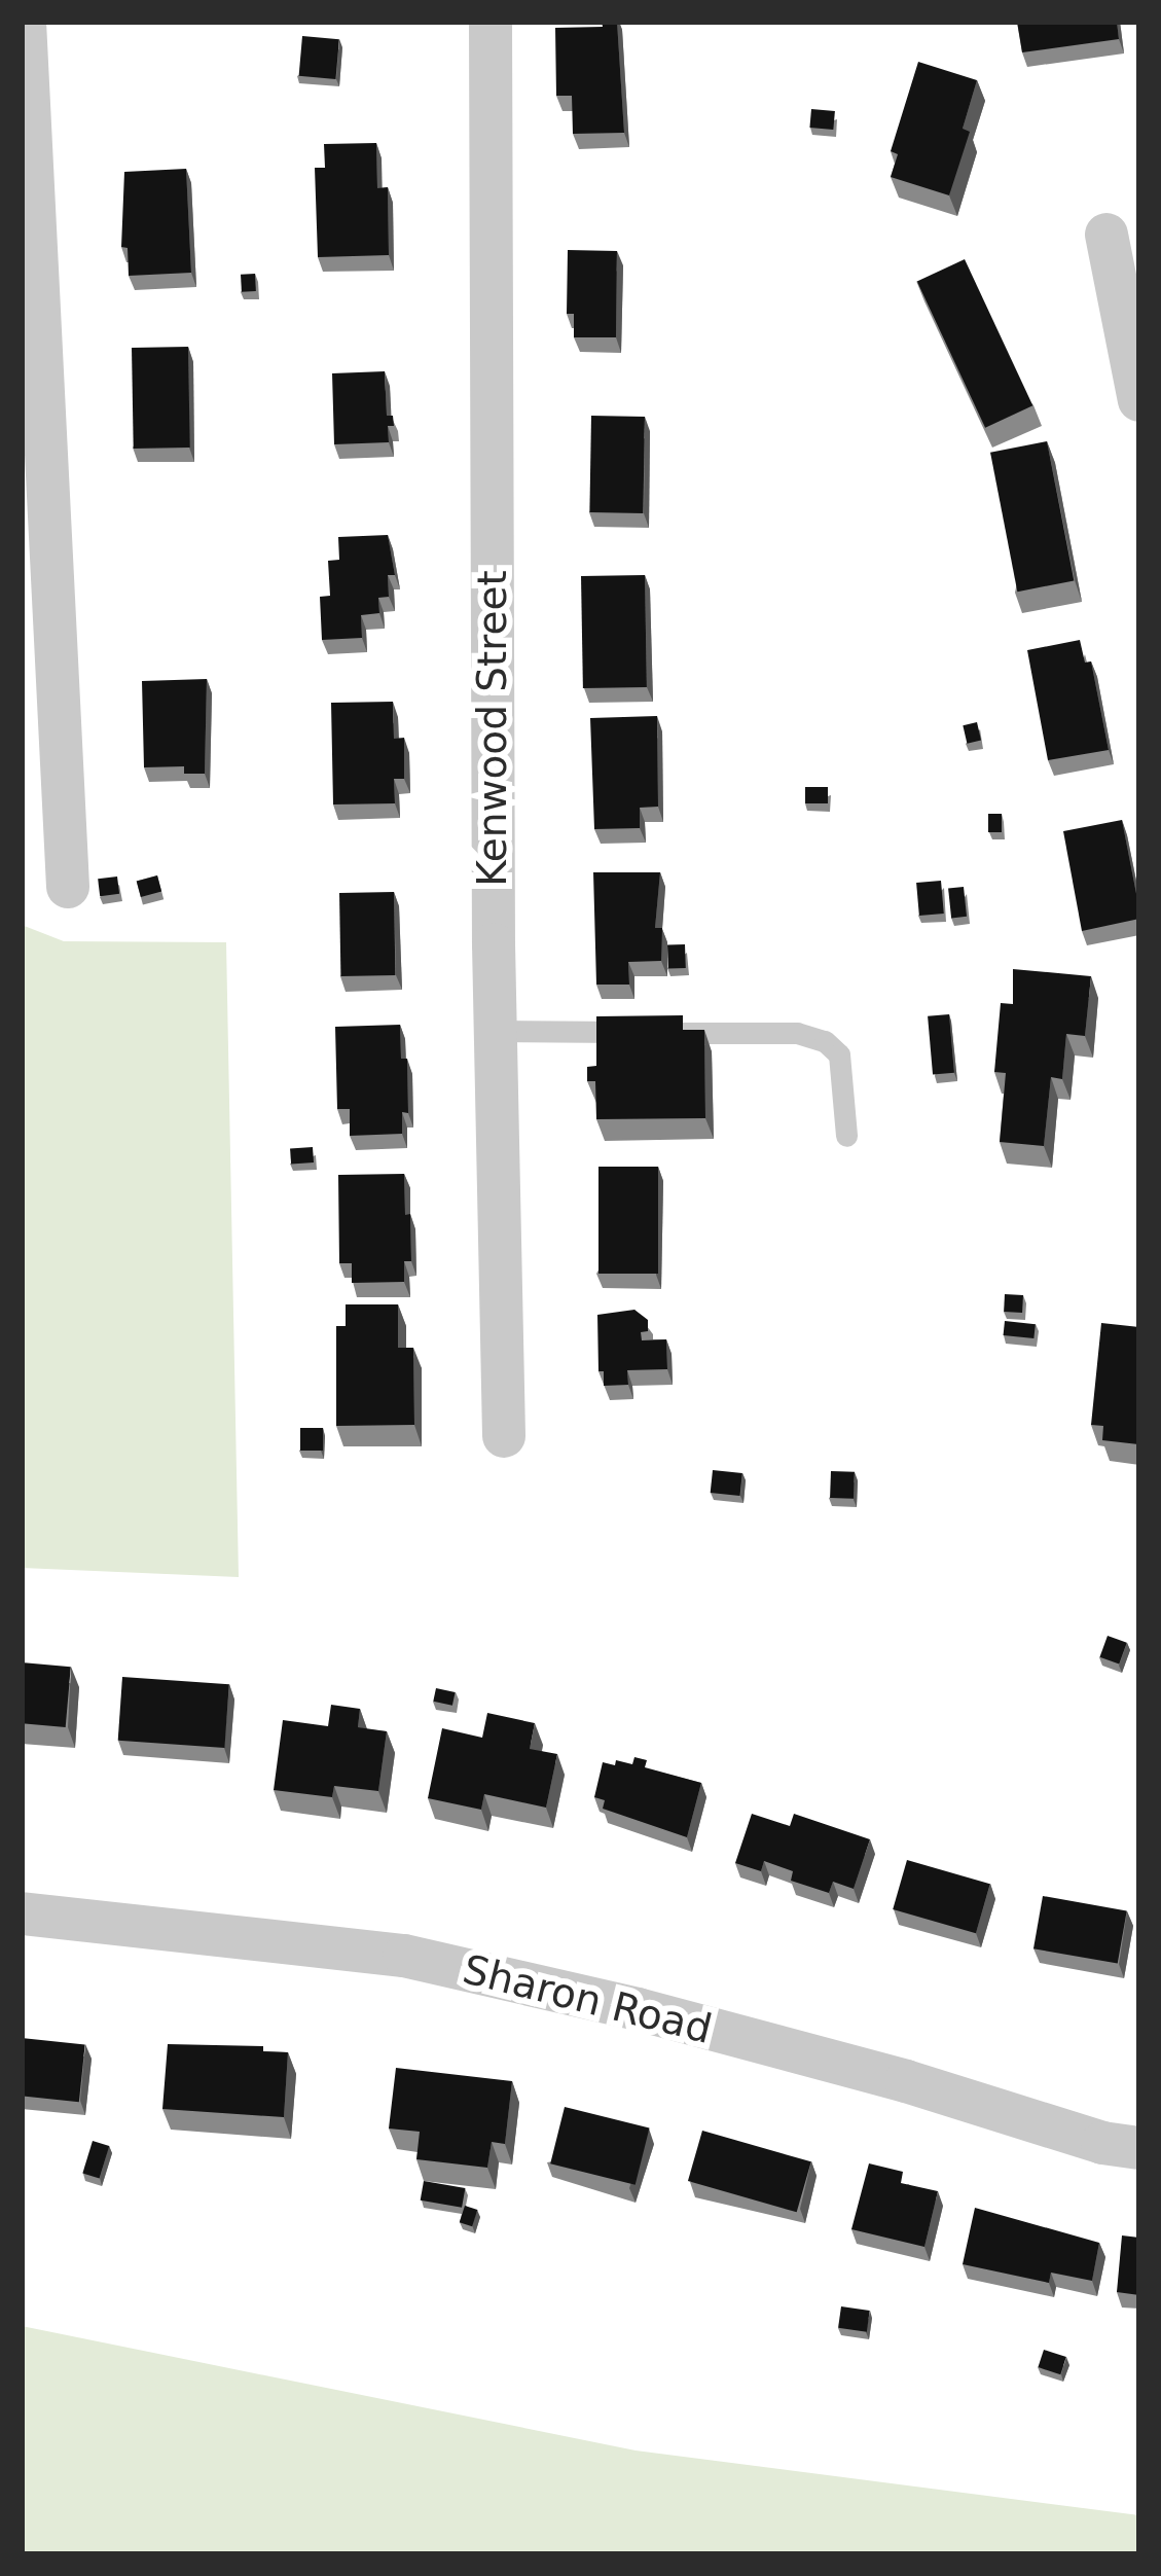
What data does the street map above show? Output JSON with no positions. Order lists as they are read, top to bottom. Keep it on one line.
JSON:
{"streets":{"street":["Kenwood Street","Sharon Road"]}}
